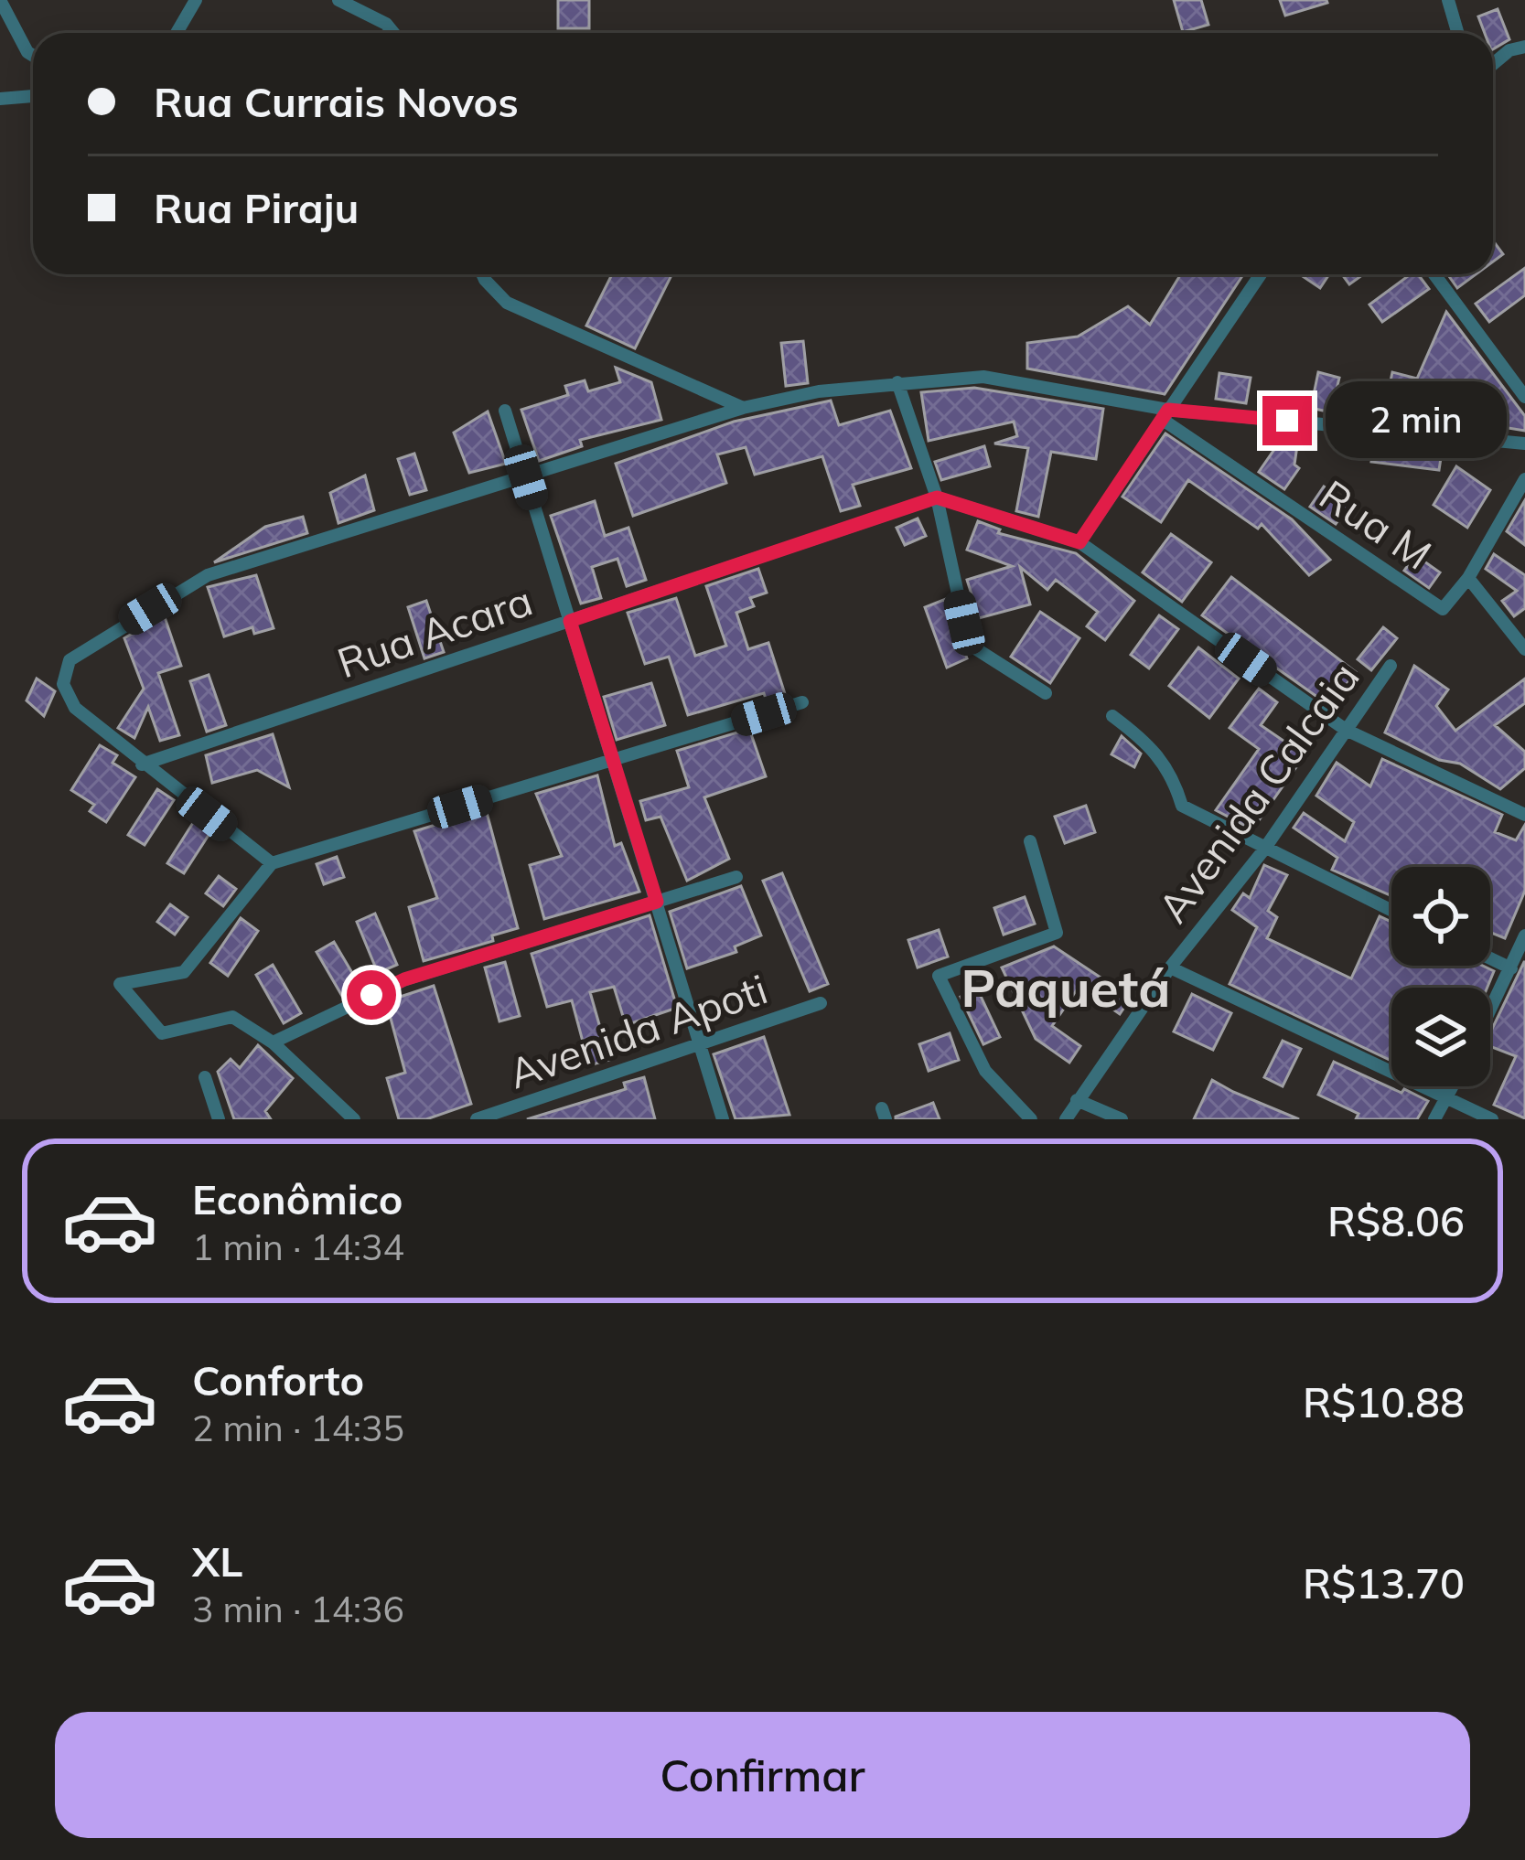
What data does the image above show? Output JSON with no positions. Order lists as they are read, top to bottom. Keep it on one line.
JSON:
{"streets":{"street":["Rua M","Rua Acara","Avenida Calcaia","Avenida Apoti"]},"districts":["Paquetá"],"page":{"banner":["Rua Currais Novos","Rua Piraju"],"bubble":"2 min","list":[{"name":"Econômico","note":"1 min · 14:34","value":"R$8.06"},{"name":"Conforto","note":"2 min · 14:35","value":"R$10.88"},{"name":"XL","note":"3 min · 14:36","value":"R$13.70"}],"buttons":"Confirmar"}}
